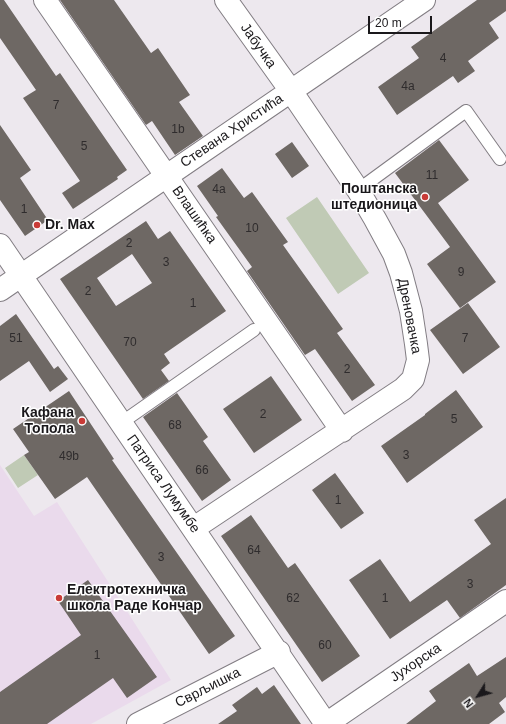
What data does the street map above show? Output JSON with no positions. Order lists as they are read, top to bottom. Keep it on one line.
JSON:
{"streets":{"street":["Јабучка","Стевана Христића","Влашићка","Дреновачка","Патриса Лумумбе","Јухорска","Сврљишка"]},"crossings":[["Јабучка","Стевана Христића"],["Јабучка","Дреновачка"],["Стевана Христића","Влашићка"],["Стевана Христића","Дреновачка"],["Стевана Христића","Патриса Лумумбе"],["Влашићка","Дреновачка"],["Дреновачка","Патриса Лумумбе"],["Патриса Лумумбе","Јухорска"],["Патриса Лумумбе","Сврљишка"]],"places":["Поштанска штедионица","Dr. Max","Кафана Топола","Електротехничка школа Раде Кончар"],"house_numbers":["4","4a","7","1b","5","11","4a","1","10","2","3","9","2","1","51","7","70","2","2","5","68","3","49b","66","1","64","3","3","62","1","60","1"],"scale_bar":"20 m","north":"bottom left"}
